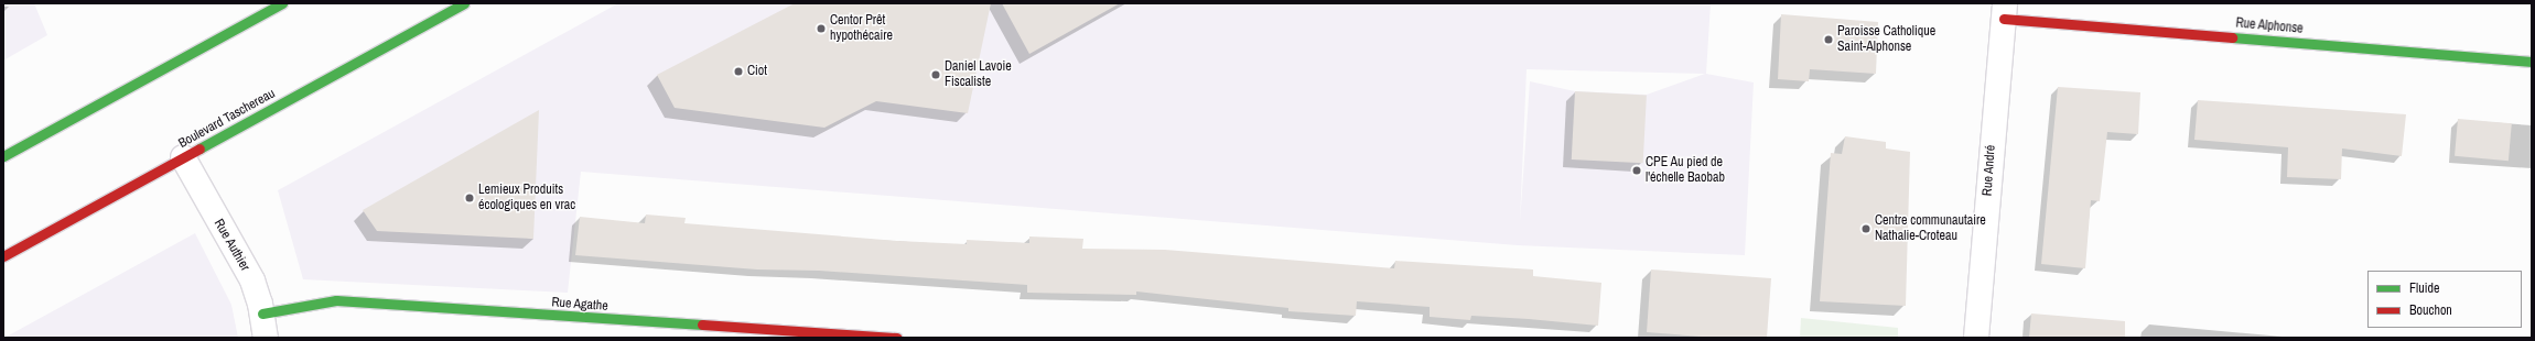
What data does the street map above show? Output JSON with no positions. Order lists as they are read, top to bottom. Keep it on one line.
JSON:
{"streets":{"street":["Rue Alphonse","Boulevard Taschereau","Rue André","Rue Authier","Rue Agathe"]},"crossings":[["Rue Alphonse","Rue André"],["Boulevard Taschereau","Rue Authier"],["Rue Authier","Rue Agathe"]],"places":["Centor Prêt hypothécaire","Paroisse Catholique Saint-Alphonse","Ciot","Daniel Lavoie Fiscaliste","CPE Au pied de l'échelle Baobab","Lemieux Produits écologiques en vrac","Centre communautaire Nathalie-Croteau"],"legend":["Fluide","Bouchon"]}
